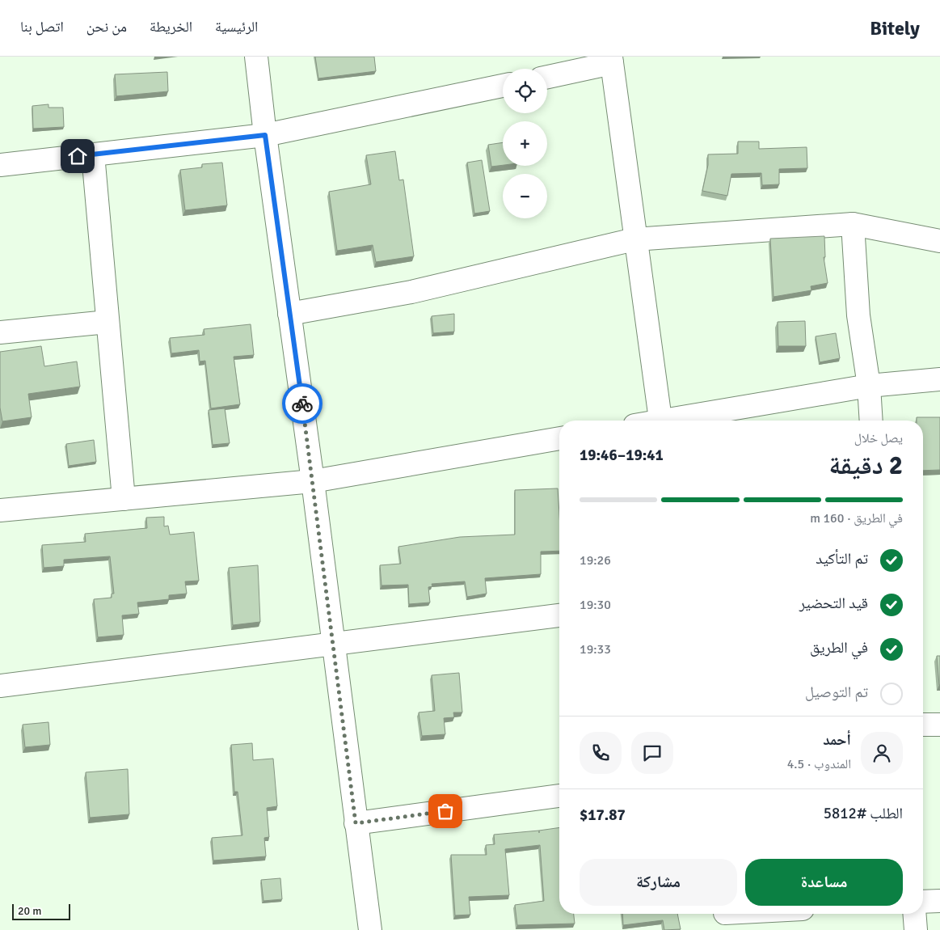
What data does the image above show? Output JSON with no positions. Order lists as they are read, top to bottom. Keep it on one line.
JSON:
{"scale_bar":"20 m","page":{"header":"Bitely","nav":["الرئيسية","الخريطة","من نحن","اتصل بنا"],"map_buttons":["+","−"],"heading":["2 دقيقة","يصل خلال","19:41–19:46"],"panel":["أحمد","المندوب · 4.5","الطلب #5812","$17.87"],"bar":"في الطريق · 160 m","list":[["تم التأكيد","19:26"],["قيد التحضير","19:30"],["في الطريق","19:33"],"تم التوصيل"],"buttons":["مساعدة","مشاركة"],"scale":"20 m"}}
